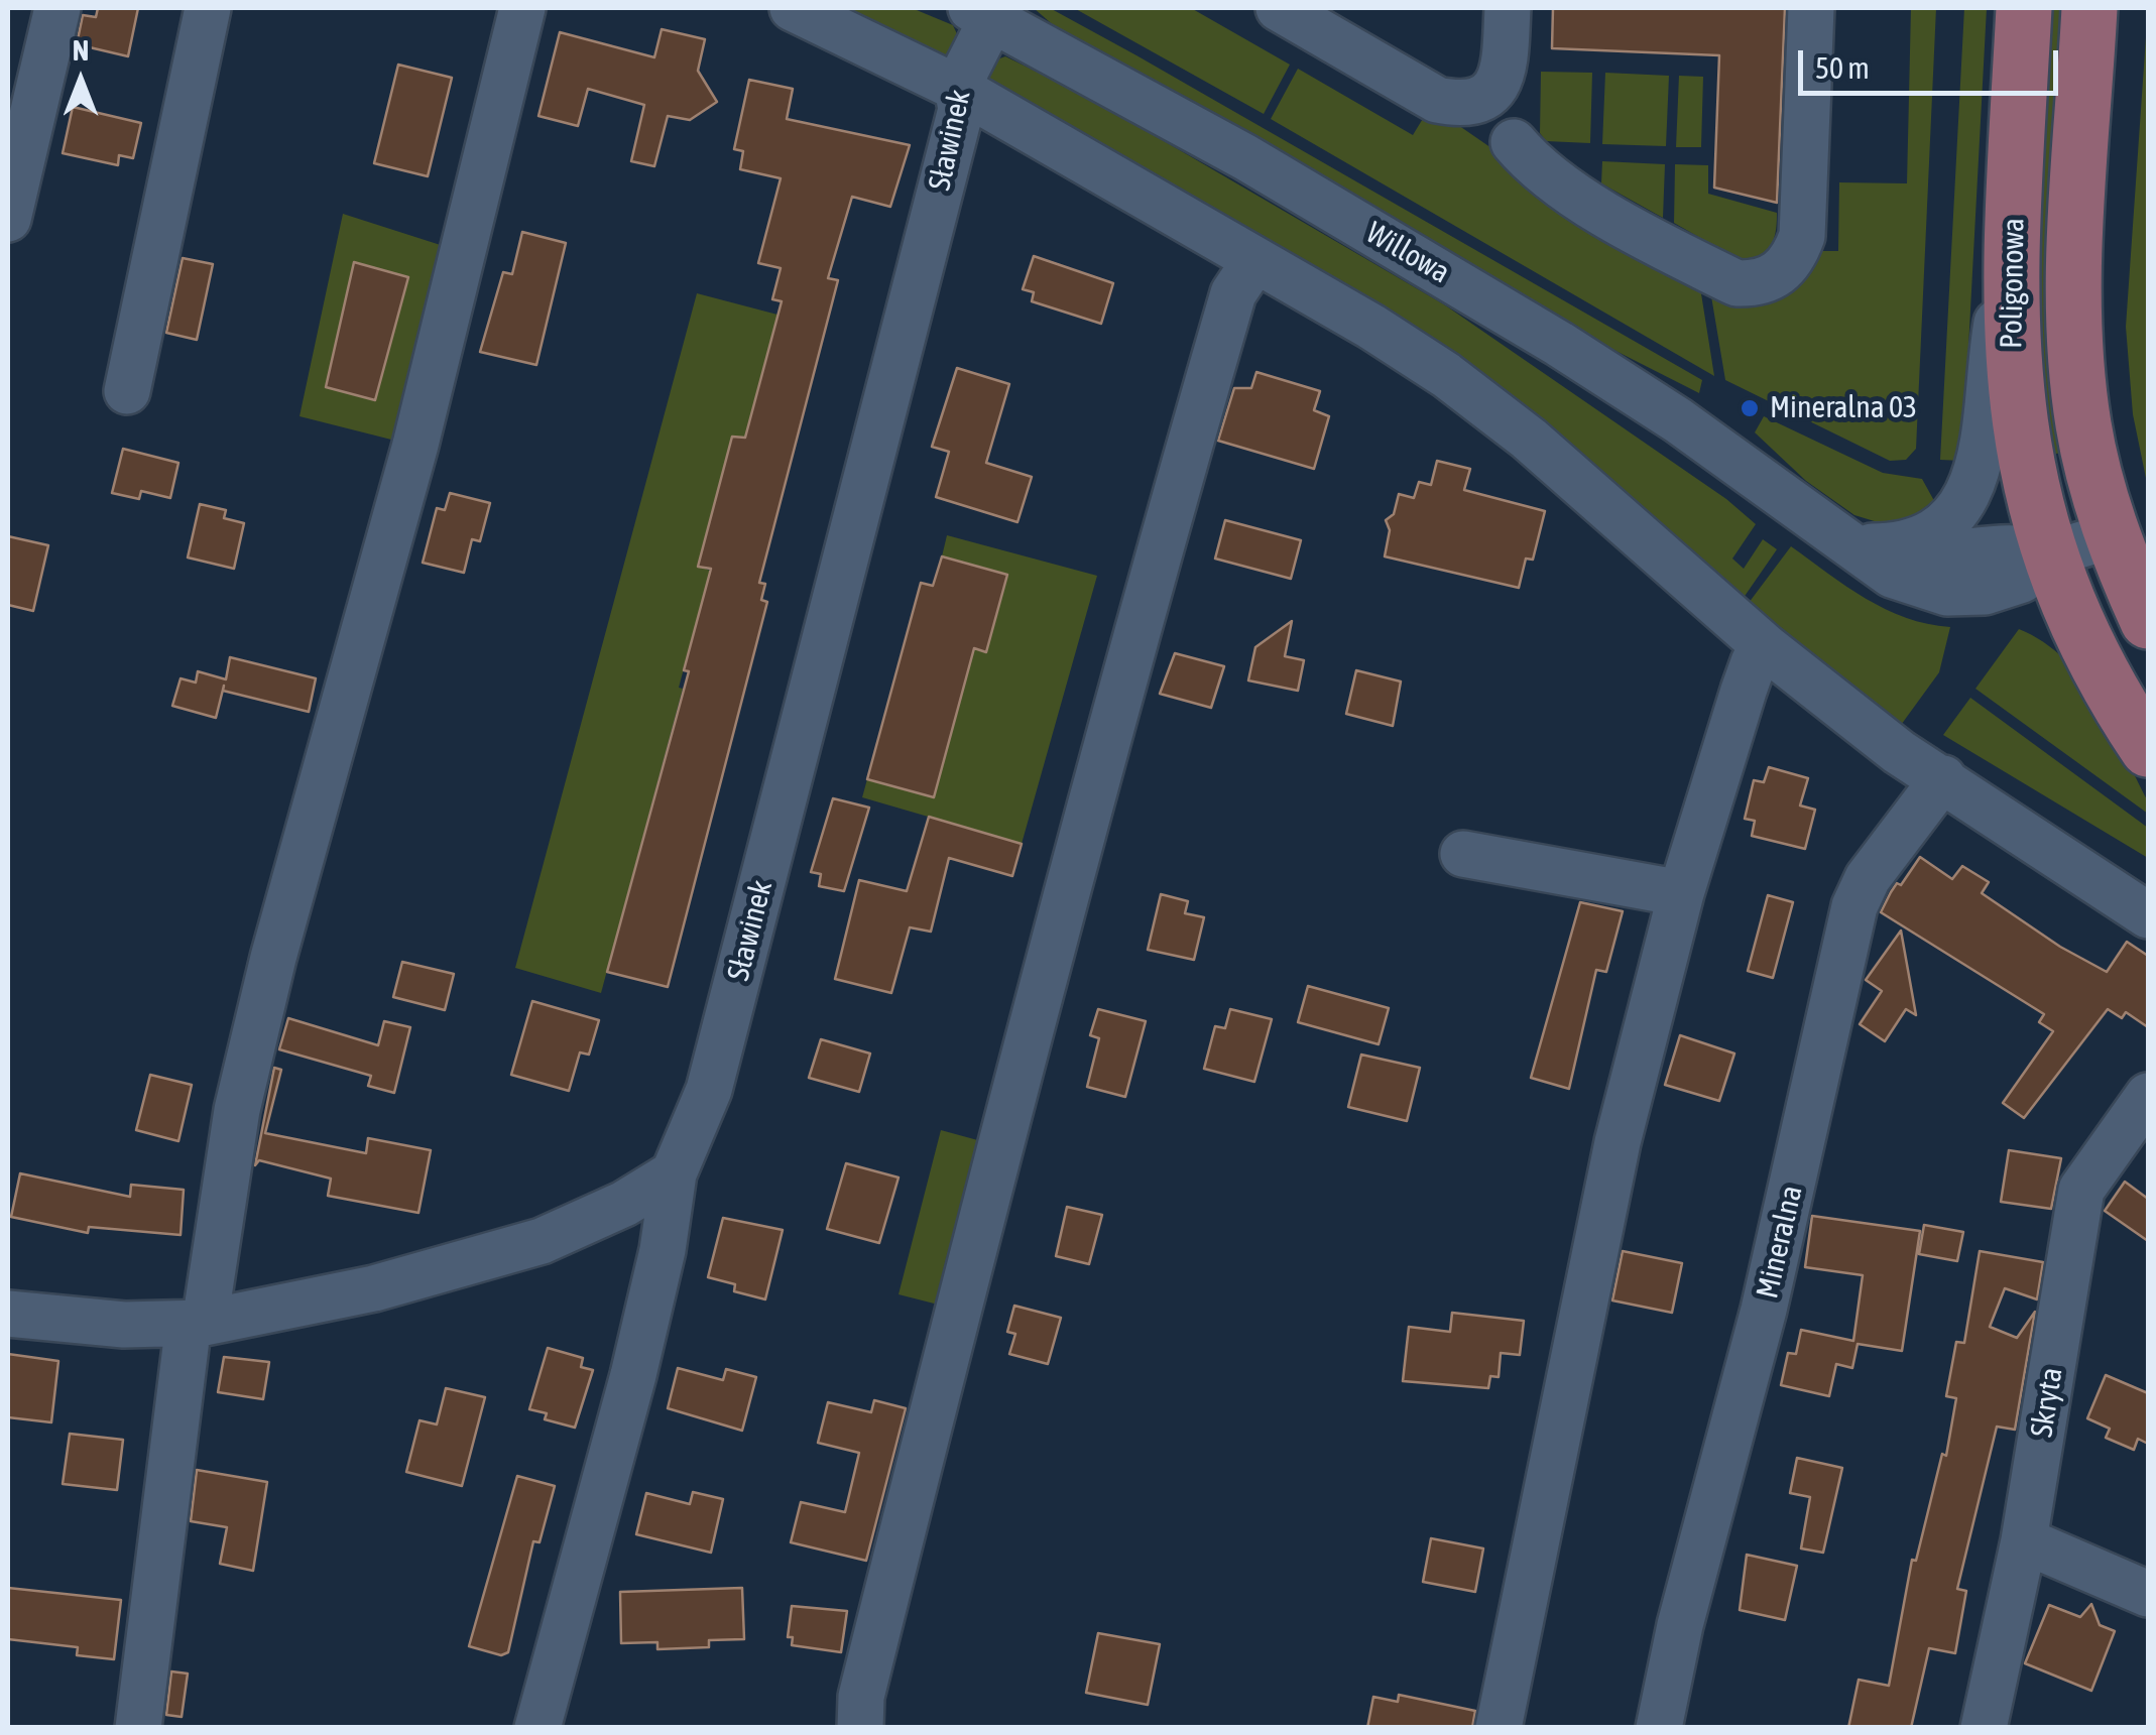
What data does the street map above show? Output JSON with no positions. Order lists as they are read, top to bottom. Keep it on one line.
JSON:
{"streets":{"main road":["Poligonowa"],"street":["Sławinek","Willowa","Mineralna","Skryta"]},"crossings":[["Sławinek","Willowa"],["Willowa","Poligonowa"]],"places":["Mineralna 03"],"scale_bar":"50 m","north":"top"}
